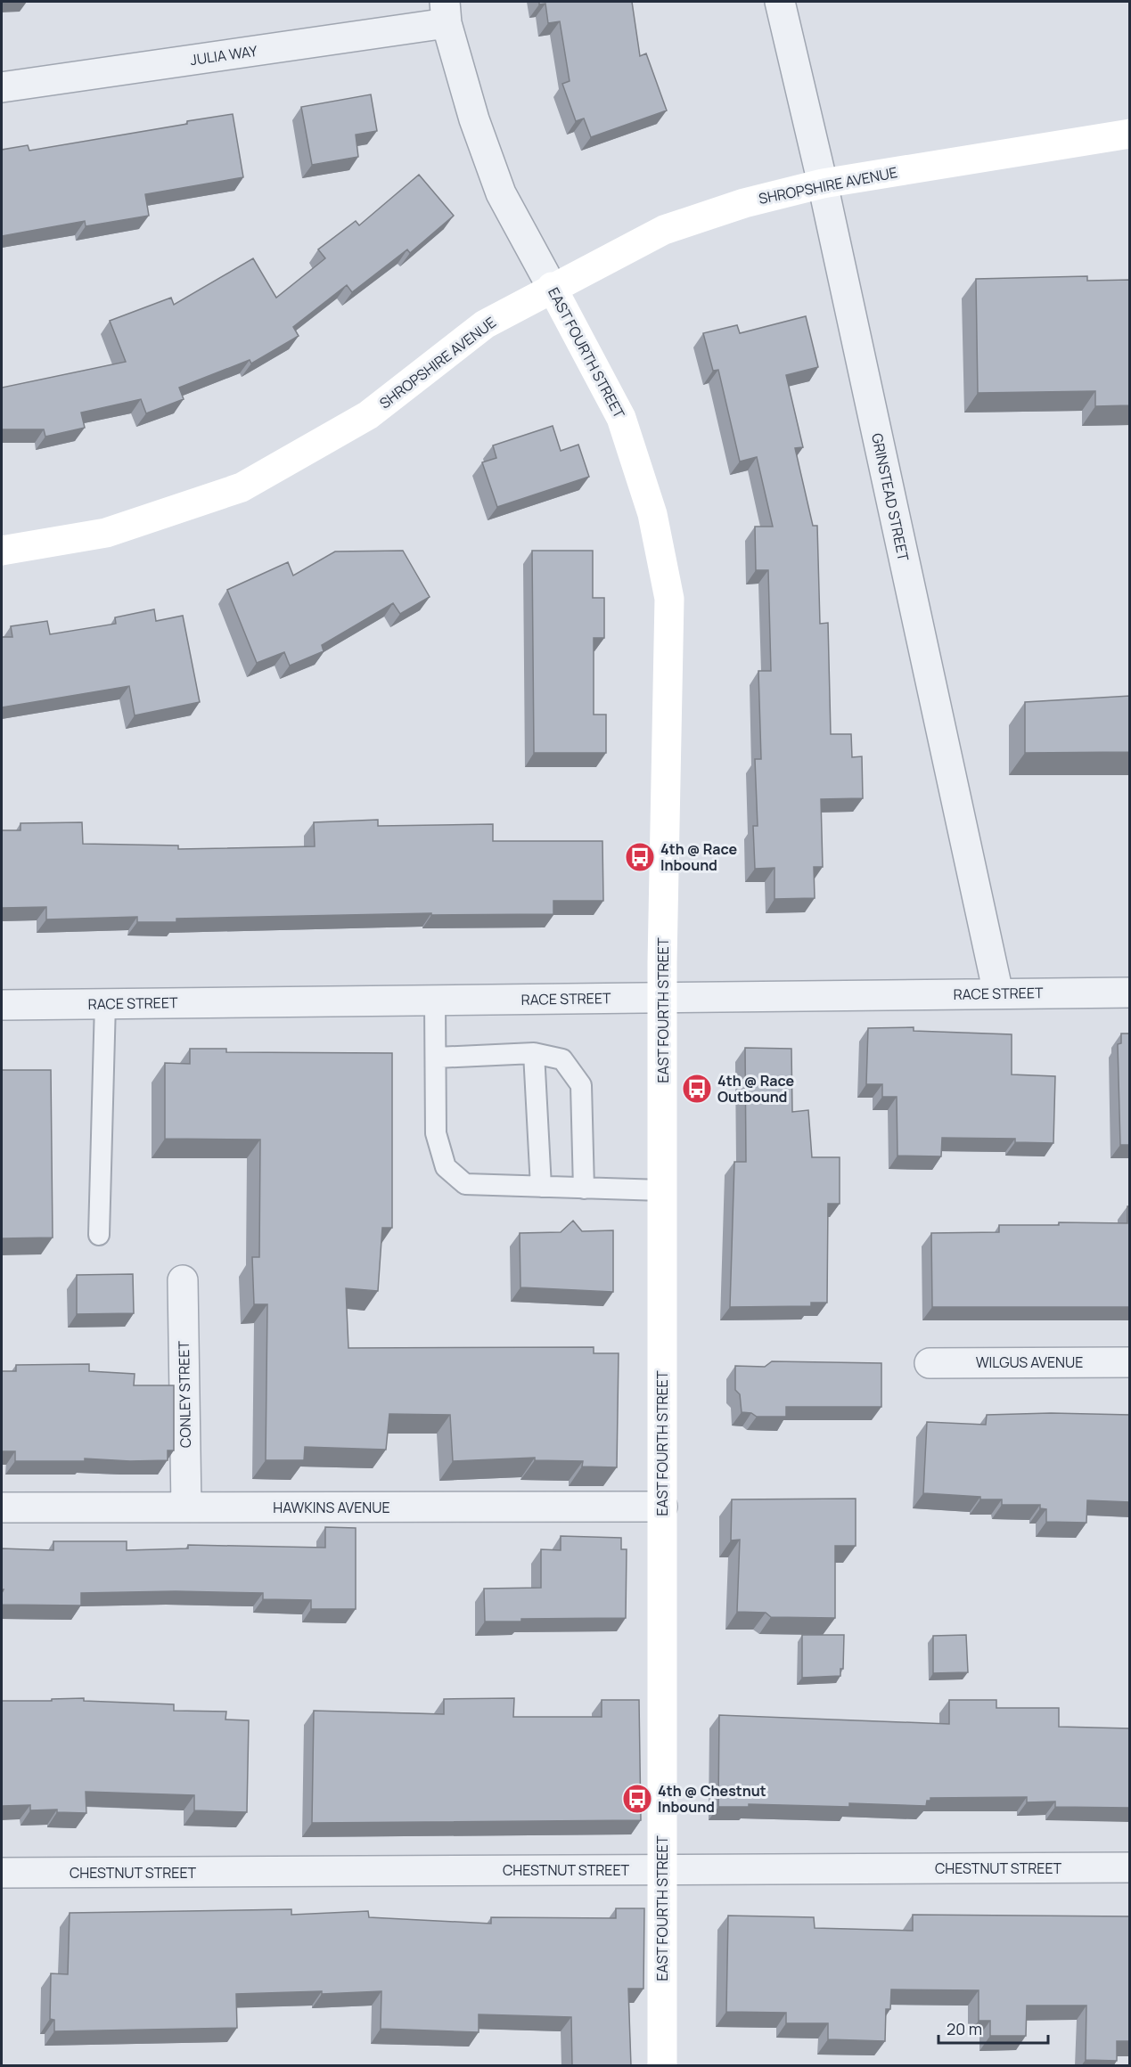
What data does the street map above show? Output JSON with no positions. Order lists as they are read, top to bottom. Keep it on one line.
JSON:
{"streets":{"street":["JULIA WAY","SHROPSHIRE AVENUE","EAST FOURTH STREET","GRINSTEAD STREET","RACE STREET","WILGUS AVENUE","CONLEY STREET","HAWKINS AVENUE","CHESTNUT STREET"]},"crossings":[["JULIA WAY","EAST FOURTH STREET"],["SHROPSHIRE AVENUE","EAST FOURTH STREET"],["SHROPSHIRE AVENUE","GRINSTEAD STREET"],["EAST FOURTH STREET","RACE STREET"],["EAST FOURTH STREET","HAWKINS AVENUE"],["EAST FOURTH STREET","CHESTNUT STREET"],["GRINSTEAD STREET","RACE STREET"],["CONLEY STREET","HAWKINS AVENUE"]],"places":{"bus stop":["4th @ Race Inbound","4th @ Race Outbound","4th @ Chestnut Inbound"]},"scale_bar":"20 m"}
